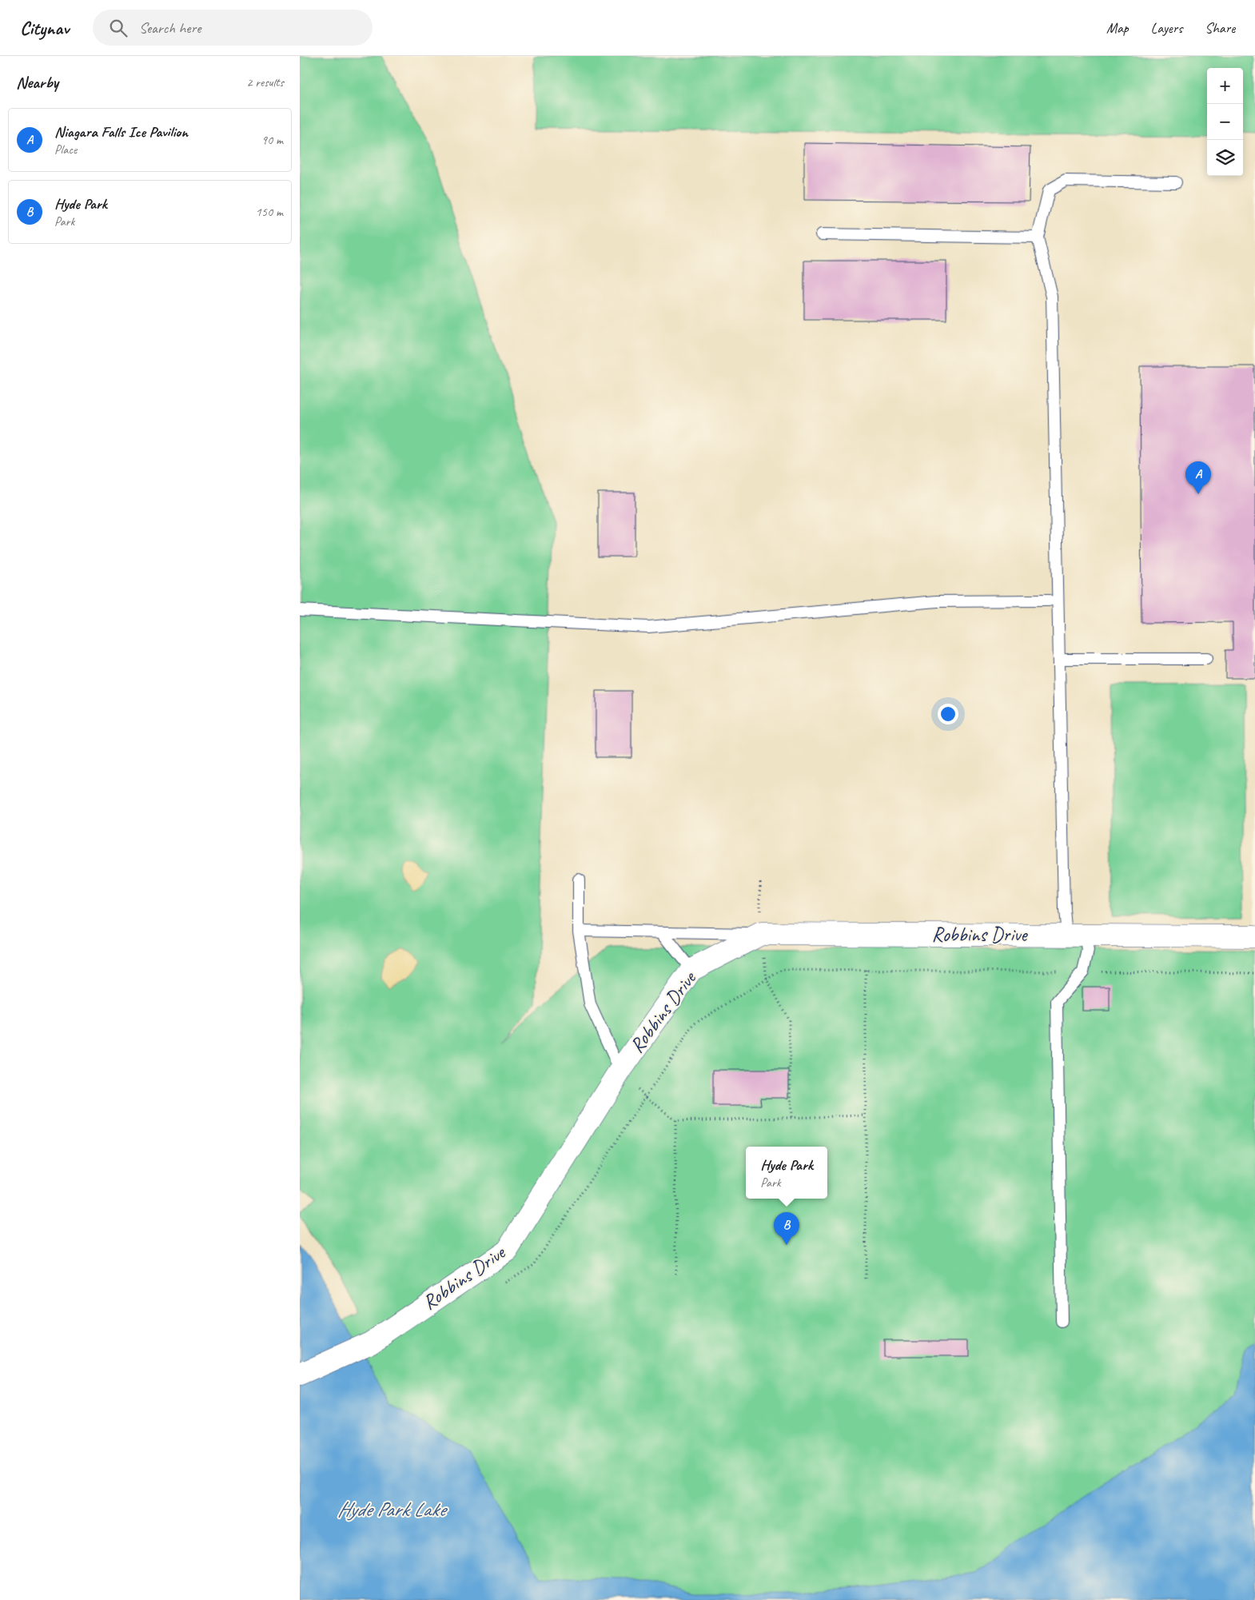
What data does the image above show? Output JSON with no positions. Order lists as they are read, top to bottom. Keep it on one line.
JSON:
{"streets":{"street":["Robbins Drive"]},"water":["Hyde Park Lake"],"page":{"header":"Citynav","search":"Search here","nav":["Map","Layers","Share"],"heading":["Nearby","2 results"],"map_buttons":["+","−"],"list":[{"mark":"A","name":"Niagara Falls Ice Pavilion","note":"Place","value":"90 m"},{"mark":"B","name":"Hyde Park","note":"Park","value":"150 m"}],"pins":["A","B"],"popup":["Hyde Park","Park"]}}
